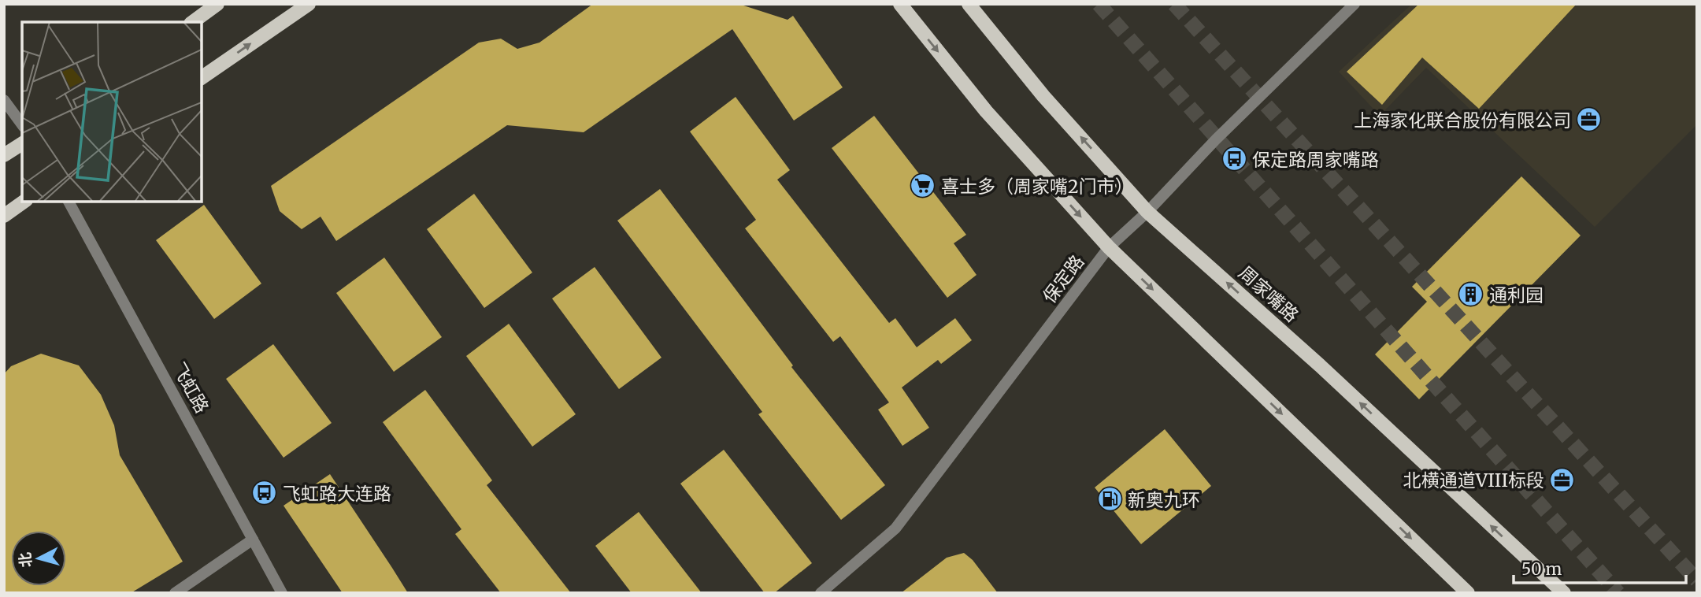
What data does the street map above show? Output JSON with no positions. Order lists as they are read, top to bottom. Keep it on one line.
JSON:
{"streets":{"main road":["周家嘴路"],"street":["保定路","飞虹路"]},"crossings":[["保定路","周家嘴路"]],"places":{"office":["上海家化联合股份有限公司","北横通道VIII标段"],"bus stop":["保定路周家嘴路","飞虹路大连路"],"supermarket":["喜士多（周家嘴2门市）"],"building":["通利园"],"fuel station":["新奥九环"]},"scale_bar":"50 m","north":"left"}
